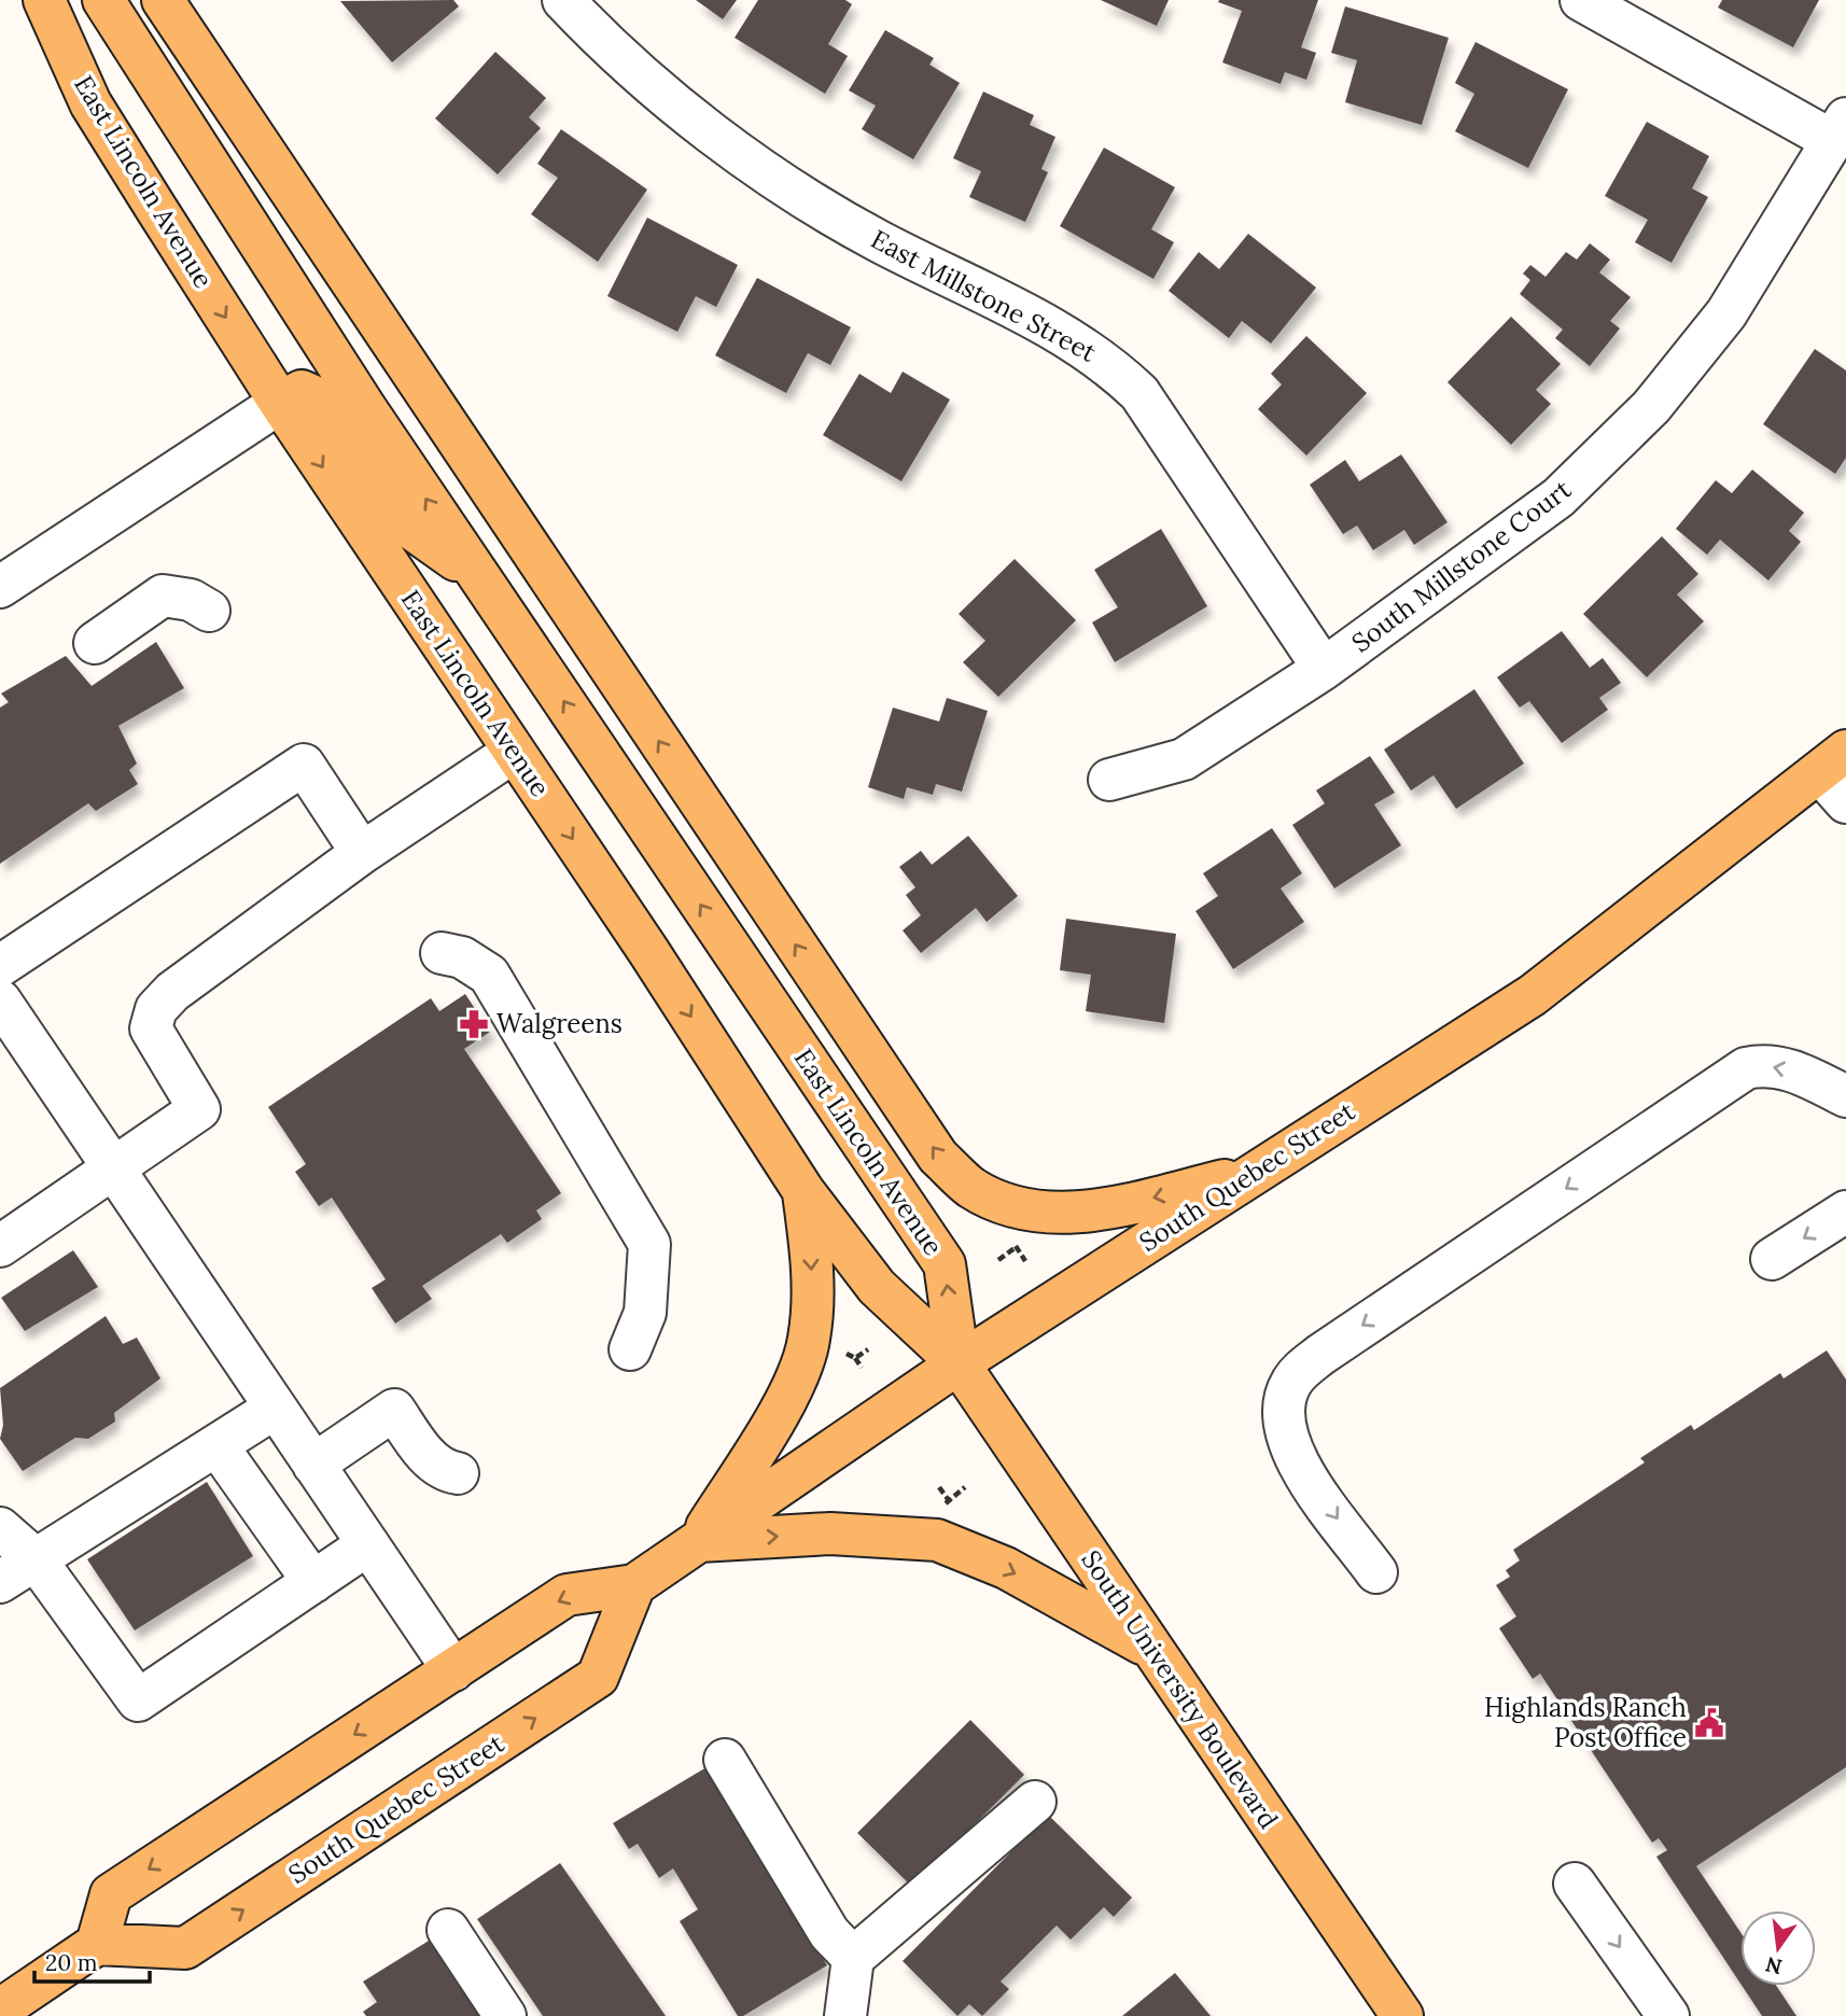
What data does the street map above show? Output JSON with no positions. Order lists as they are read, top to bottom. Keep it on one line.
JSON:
{"streets":{"main road":["East Lincoln Avenue","South Quebec Street","South University Boulevard"],"street":["East Millstone Street","South Millstone Court"]},"crossings":[["East Lincoln Avenue","South Quebec Street"],["East Lincoln Avenue","South University Boulevard"],["East Millstone Street","South Millstone Court"],["South Quebec Street","South University Boulevard"]],"places":{"pharmacy":["Walgreens"],"public building":["Highlands Ranch Post Office"]},"scale_bar":"20 m","north":"bottom"}
